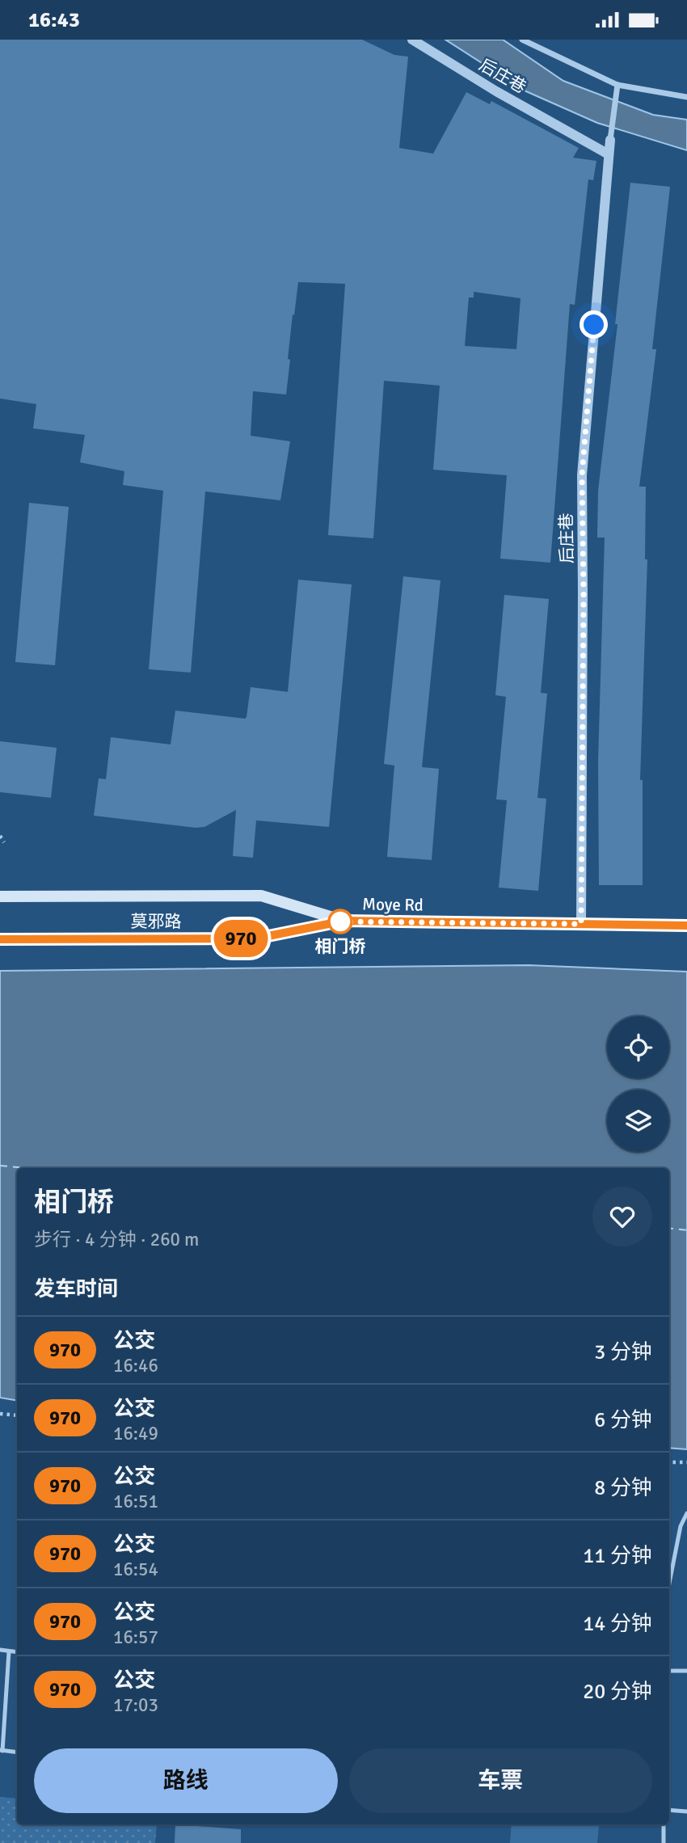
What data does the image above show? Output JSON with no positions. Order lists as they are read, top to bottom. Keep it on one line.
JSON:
{"streets":{"main road":["Moye Rd","莫邪路"],"street":["后庄巷"]},"crossings":[["后庄巷","Moye Rd"],["Moye Rd","莫邪路"]],"places":["相门桥"],"lines":["bus line 970"],"page":{"status":"16:43","on_map":"970","heading":[["相门桥","步行 · 4 分钟 · 260 m"],"发车时间"],"list":[{"mark":"970","name":"公交","note":"16:46","value":"3 分钟"},{"mark":"970","name":"公交","note":"16:49","value":"6 分钟"},{"mark":"970","name":"公交","note":"16:51","value":"8 分钟"},{"mark":"970","name":"公交","note":"16:54","value":"11 分钟"},{"mark":"970","name":"公交","note":"16:57","value":"14 分钟"},{"mark":"970","name":"公交","note":"17:03","value":"20 分钟"}],"buttons":["路线","车票"]}}
